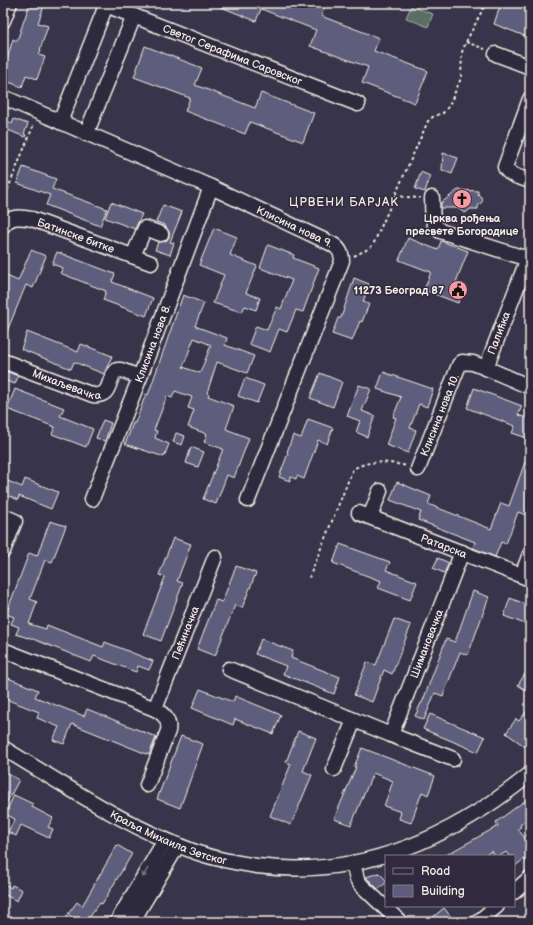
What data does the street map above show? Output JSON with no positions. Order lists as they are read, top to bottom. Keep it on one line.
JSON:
{"streets":{"street":["Светог Серафима Саровског","Клисина нова 9.","Батинске битке","Палићка","Клисина нова 8.","Михаљевачка","Клисина нова 10.","Ратарска","Пећиначка","Шимановачка","Краља Михаила Зетског"]},"crossings":[["Клисина нова 9.","Клисина нова 8."],["Палићка","Клисина нова 10."],["Клисина нова 8.","Михаљевачка"],["Ратарска","Шимановачка"]],"districts":["ЦРВЕНИ БАРЈАК"],"places":{"church":["Црква рођења пресвете Богородице"],"public building":["11273 Београд 87"]},"legend":["Road","Building"]}
